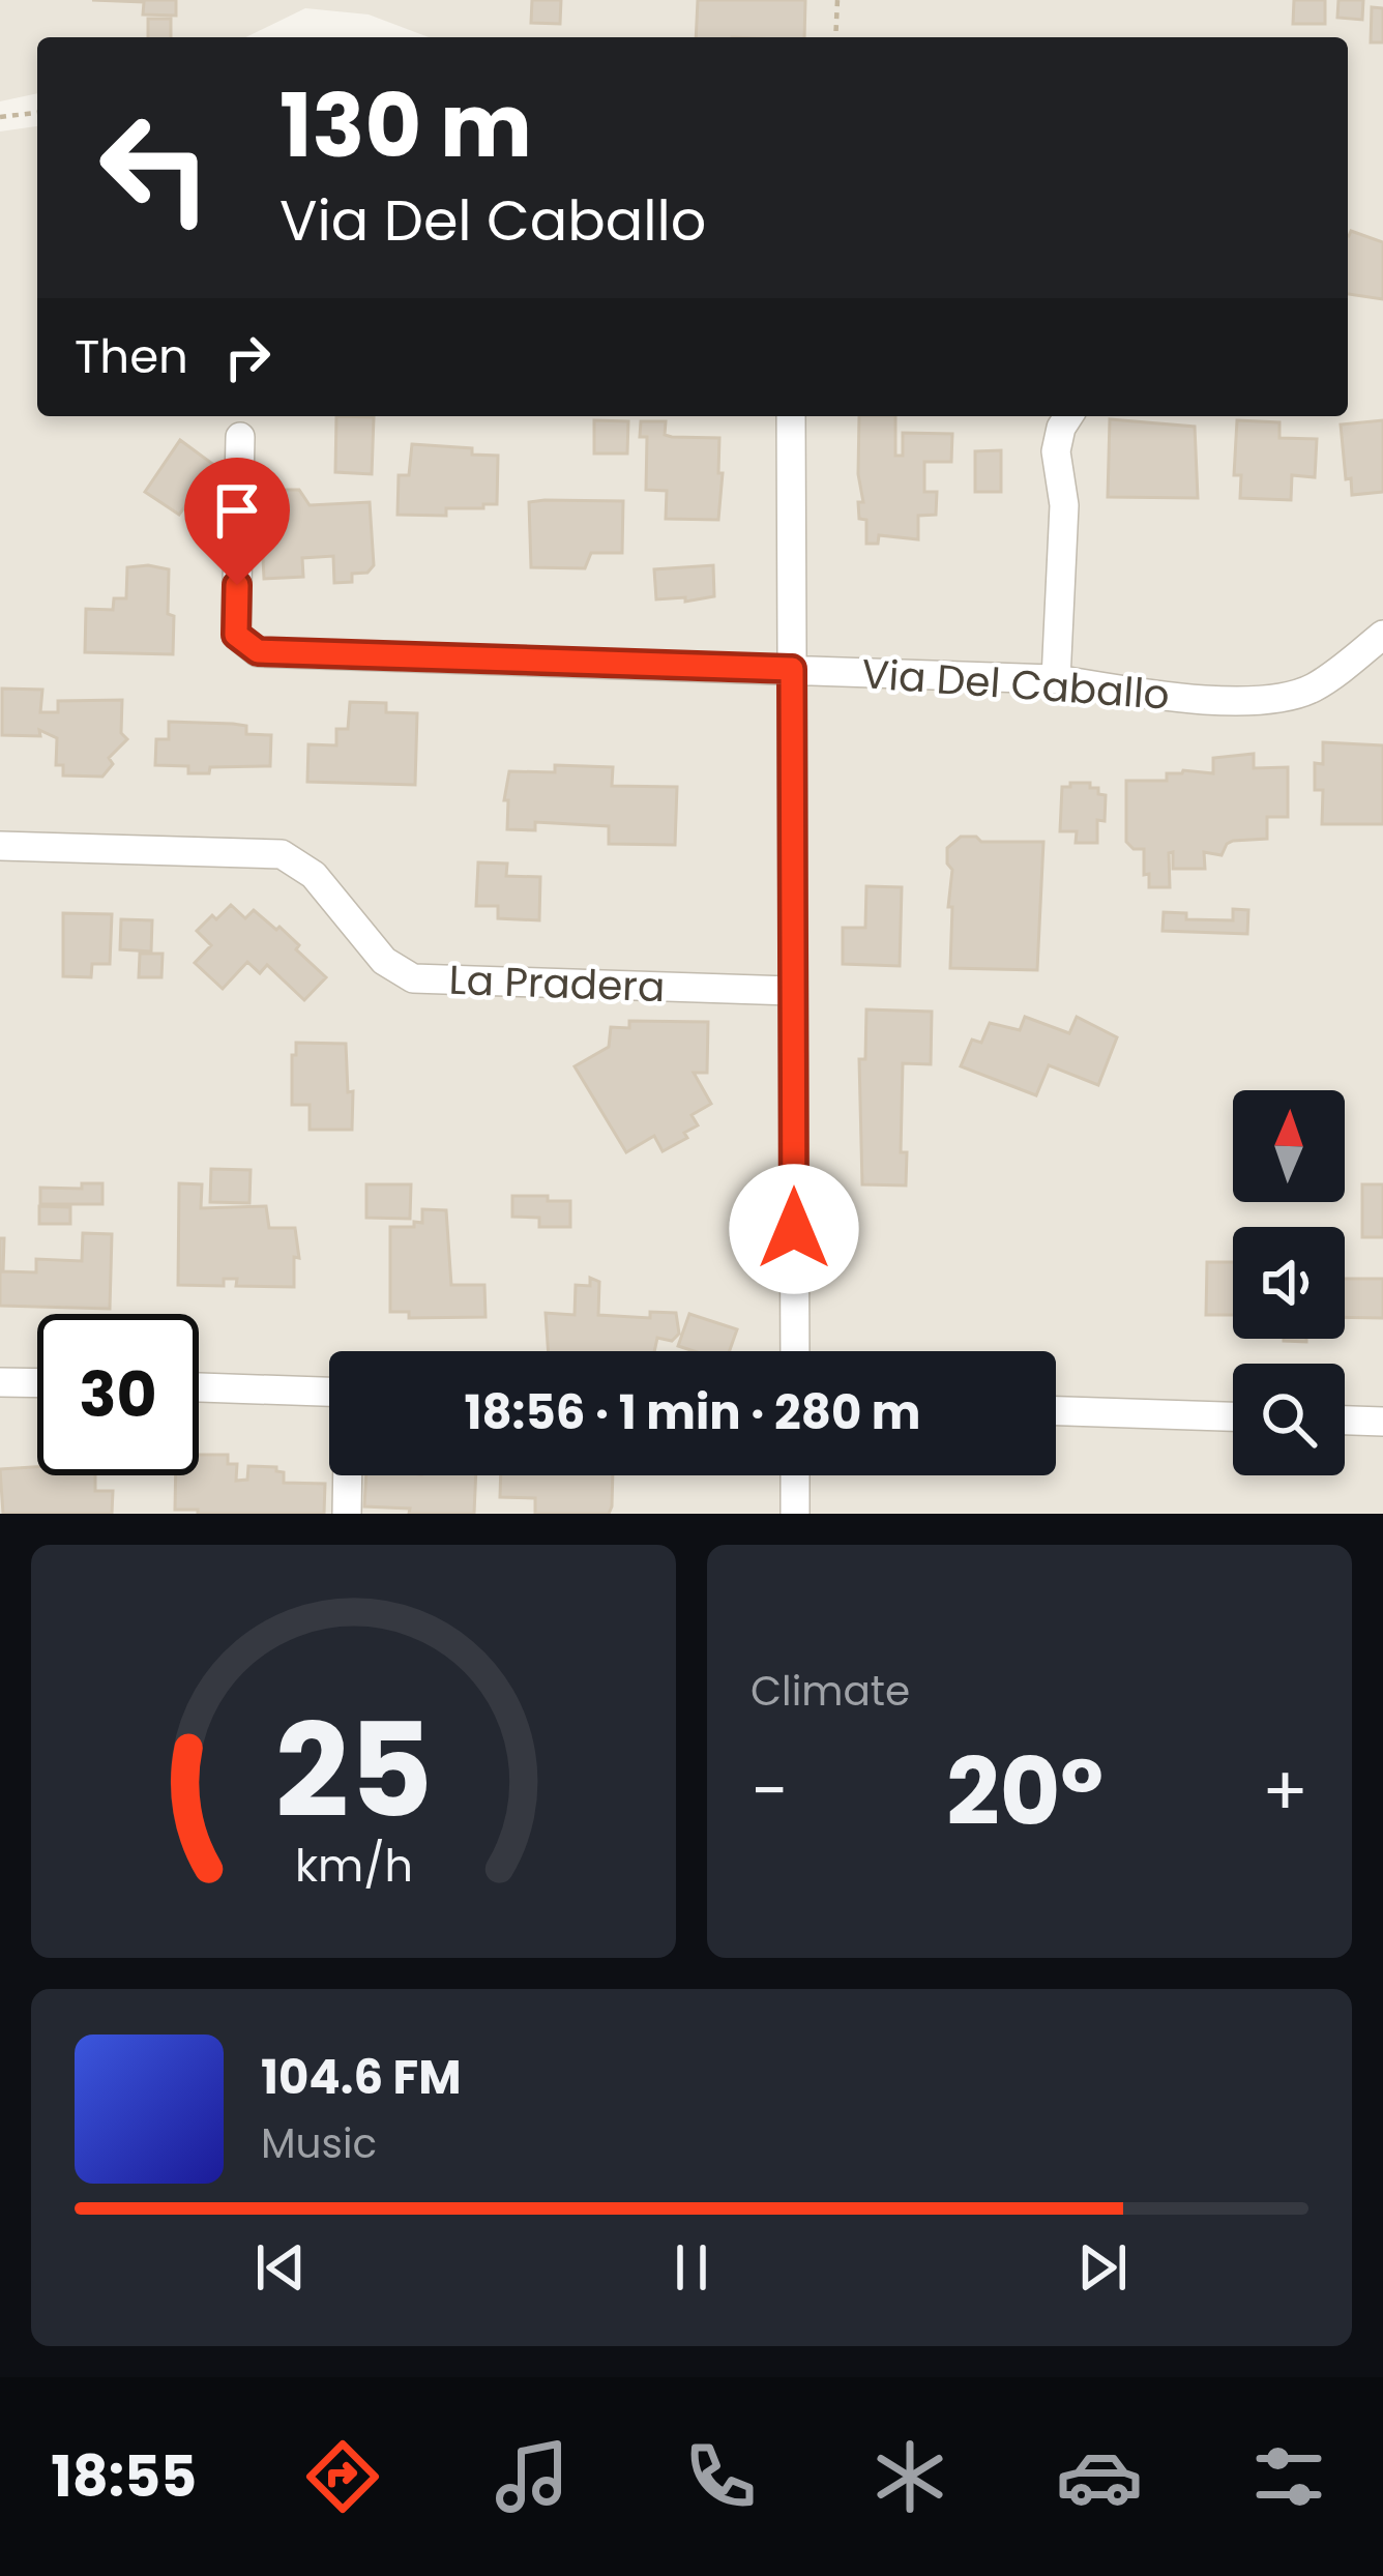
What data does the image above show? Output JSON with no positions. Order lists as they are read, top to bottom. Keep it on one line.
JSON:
{"streets":{"street":["Via Del Caballo","La Pradera"]},"north":"top","page":{"turn":["130 m","Via Del Caballo"],"then":"Then","limit":"30","trip":"18:56 · 1 min · 280 m","tile":"Climate","heat":["−","20°","+"],"song":["104.6 FM","Music"],"tabs":"18:55","gauge":["25","km/h"]}}
